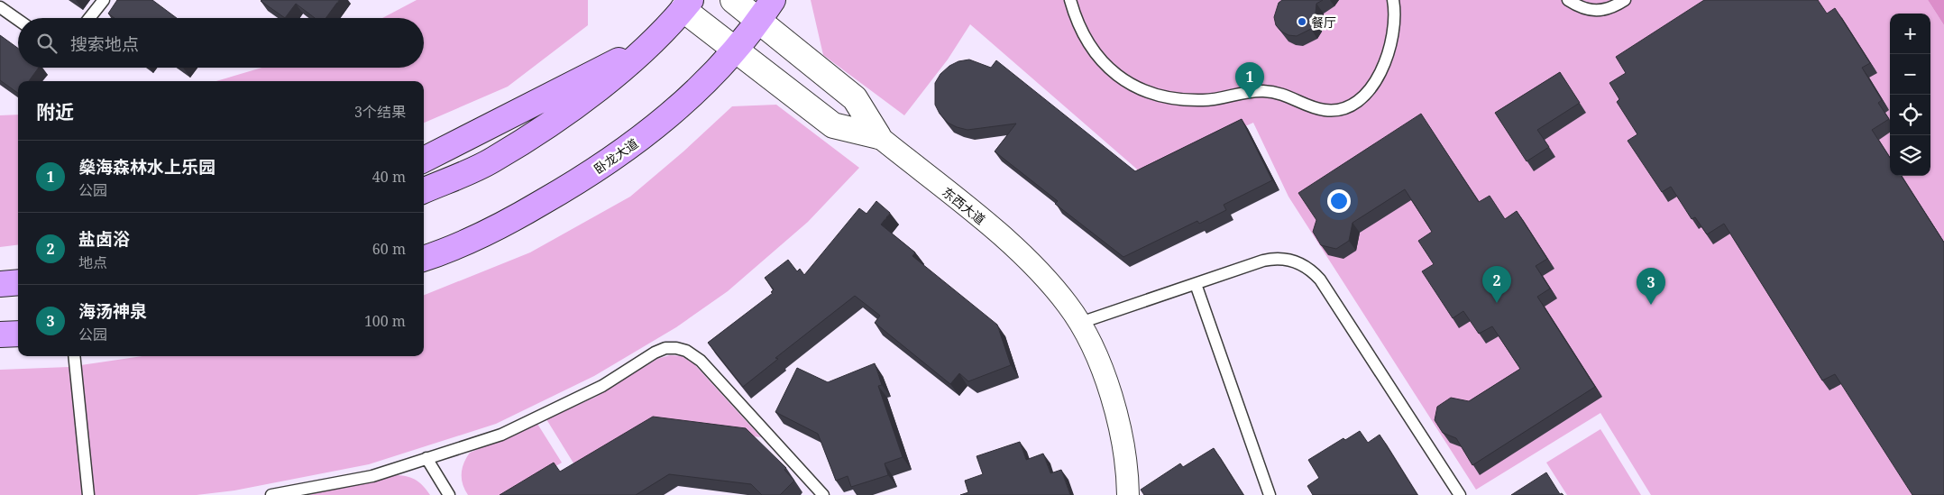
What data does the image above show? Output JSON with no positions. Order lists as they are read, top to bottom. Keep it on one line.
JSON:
{"streets":{"main road":["卧龙大道"],"street":["东西大道"]},"crossings":[["卧龙大道","东西大道"]],"places":["餐厅"],"page":{"map_buttons":["+","−"],"search":"搜索地点","pins":["1","2","3"],"heading":["附近","3个结果"],"list":[{"mark":"1","name":"燊海森林水上乐园","note":"公园","value":"40 m"},{"mark":"2","name":"盐卤浴","note":"地点","value":"60 m"},{"mark":"3","name":"海汤神泉","note":"公园","value":"100 m"}]}}
